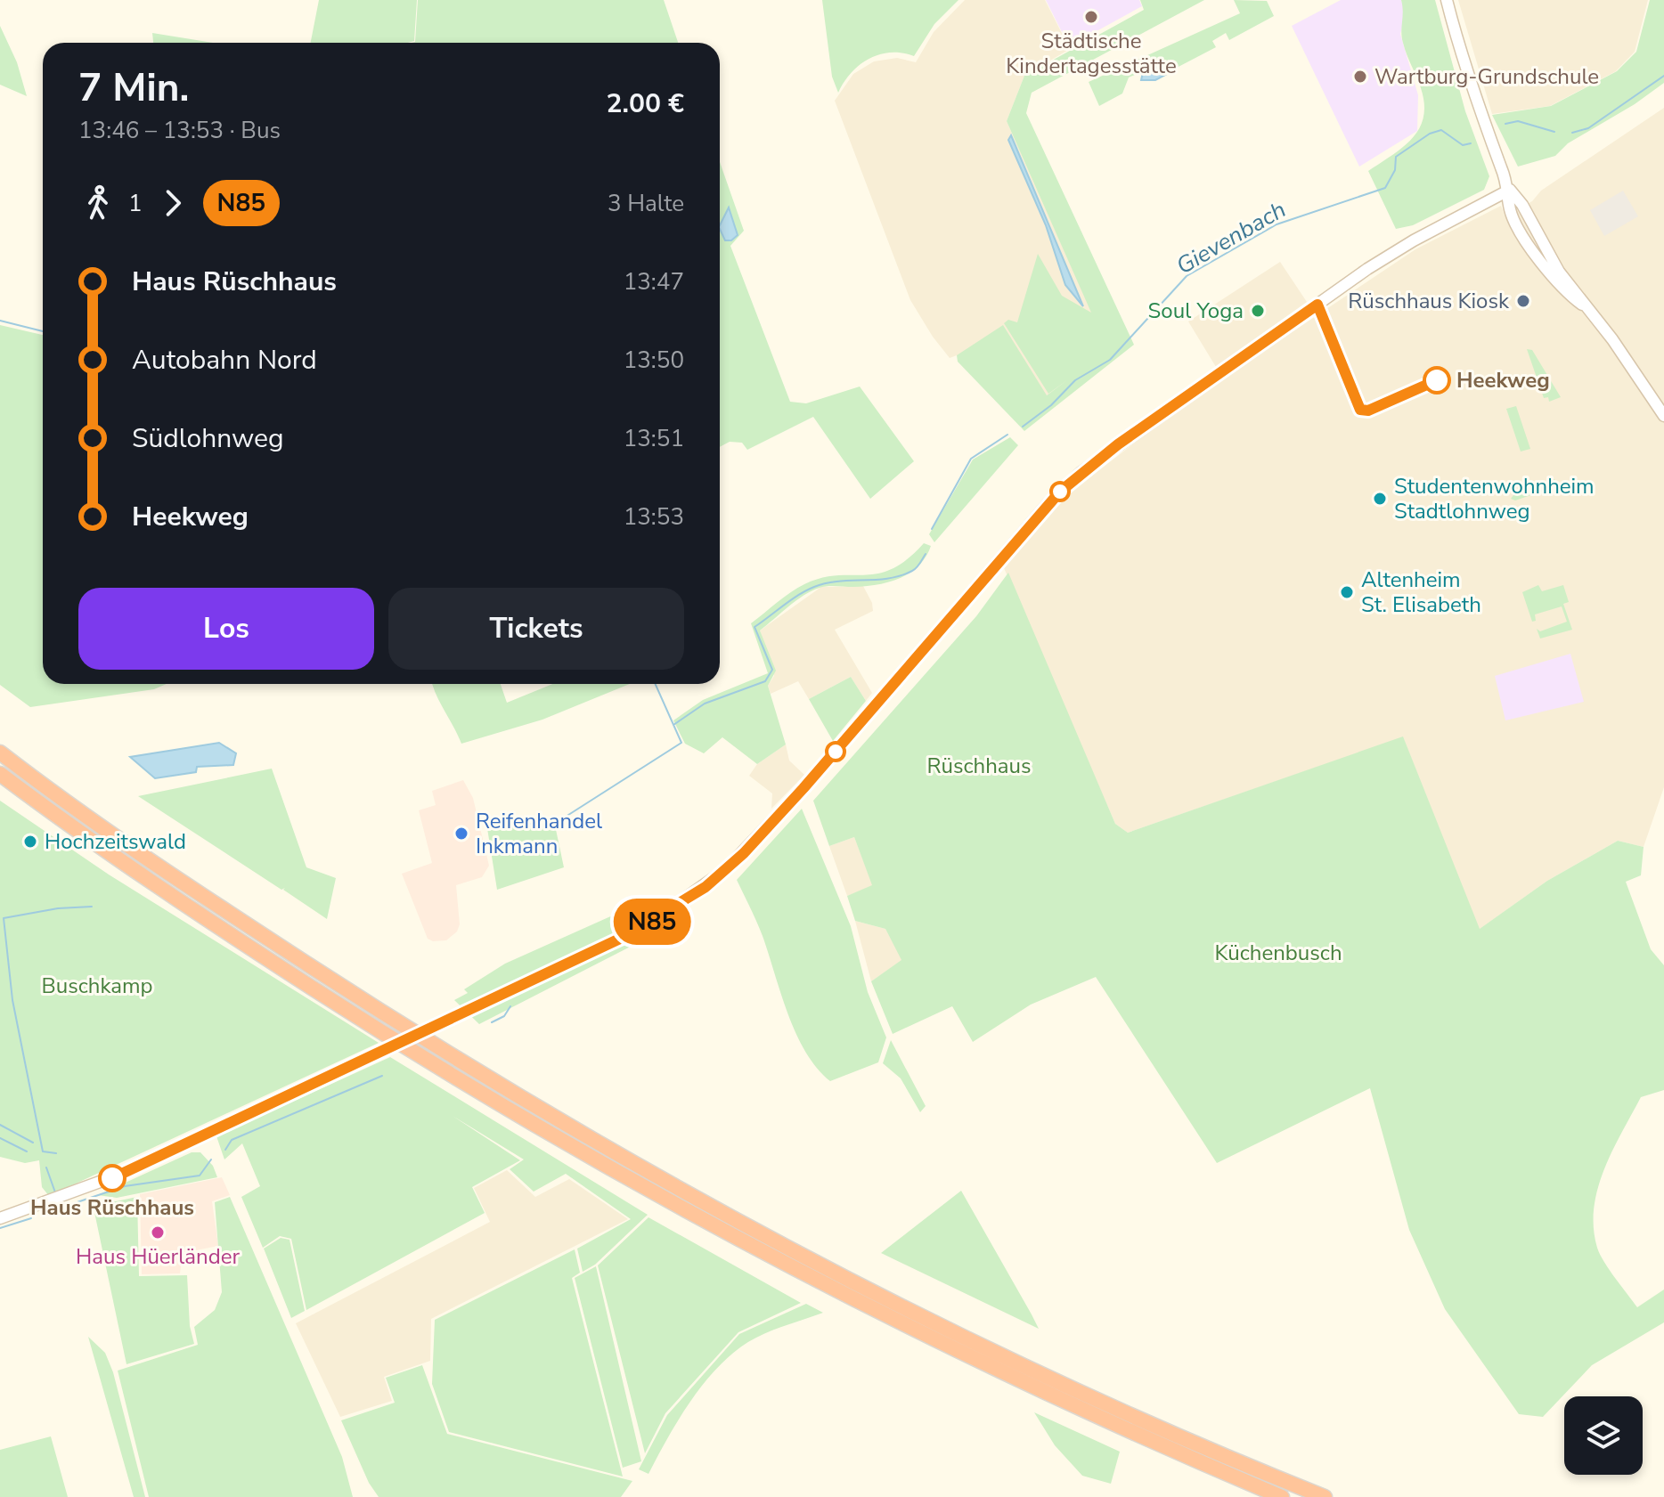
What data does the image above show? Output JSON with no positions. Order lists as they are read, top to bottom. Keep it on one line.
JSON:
{"water":["Gievenbach"],"parks":["Rüschhaus","Küchenbusch","Buschkamp"],"places":["Städtische Kindertagesstätte","Wartburg-Grundschule","Rüschhaus Kiosk","Soul Yoga","Heekweg","Studentenwohnheim Stadtlohnweg","Altenheim St. Elisabeth","Reifenhandel Inkmann","Hochzeitswald","Haus Rüschhaus","Haus Hüerländer"],"lines":["bus line N85"],"page":{"on_map":"N85","heading":["7 Min.","13:46 – 13:53 · Bus","2.00 €"],"legs":["1","N85","3 Halte"],"list":[{"name":"Haus Rüschhaus","value":"13:47"},{"name":"Autobahn Nord","value":"13:50"},{"name":"Südlohnweg","value":"13:51"},{"name":"Heekweg","value":"13:53"}],"buttons":["Los","Tickets"]}}
